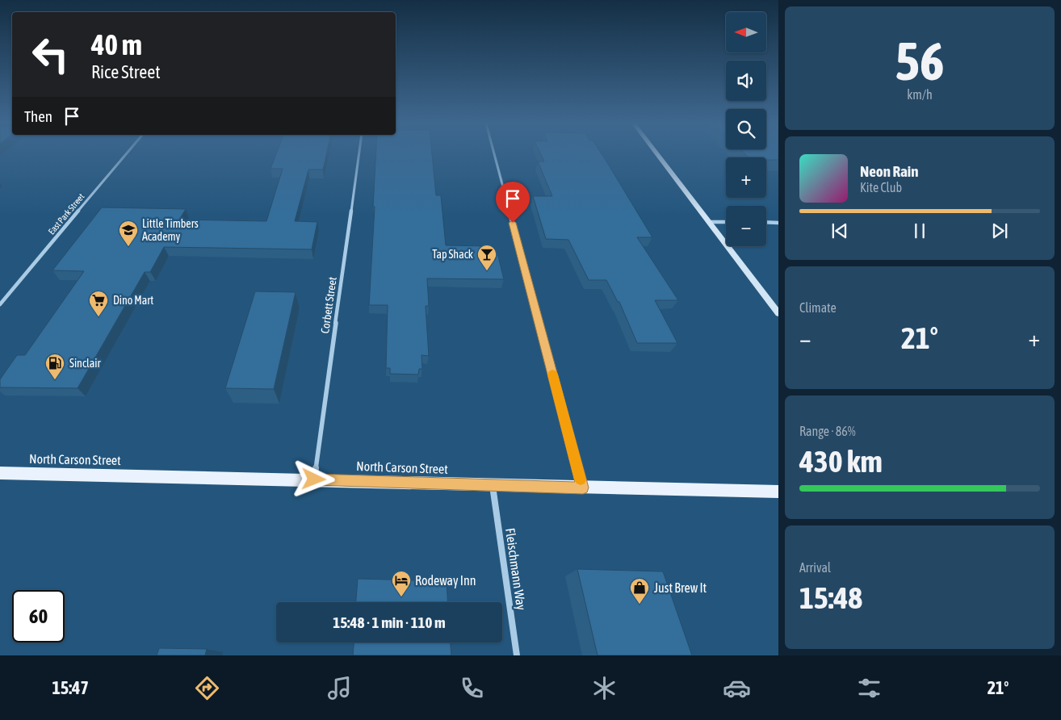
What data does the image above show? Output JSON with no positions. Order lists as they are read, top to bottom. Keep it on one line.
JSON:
{"streets":{"main road":["North Carson Street"],"street":["East Park Street","Corbett Street","Fleischmann Way"]},"crossings":[["Corbett Street","North Carson Street"],["North Carson Street","Fleischmann Way"]],"places":{"school or university":["Little Timbers Academy"],"bar":["Tap Shack"],"supermarket":["Dino Mart"],"fuel station":["Sinclair"],"hotel":["Rodeway Inn"],"shop":["Just Brew It"]},"north":"left","page":{"tile":[["56","km/h"],"Climate",["Range · 86%","430 km"],["Arrival","15:48"]],"map_buttons":["+","−"],"turn":["40 m","Rice Street"],"then":"Then","song":["Neon Rain","Kite Club"],"heat":["−","21°","+"],"limit":"60","trip":"15:48 · 1 min · 110 m","tabs":["15:47","21°"]}}
